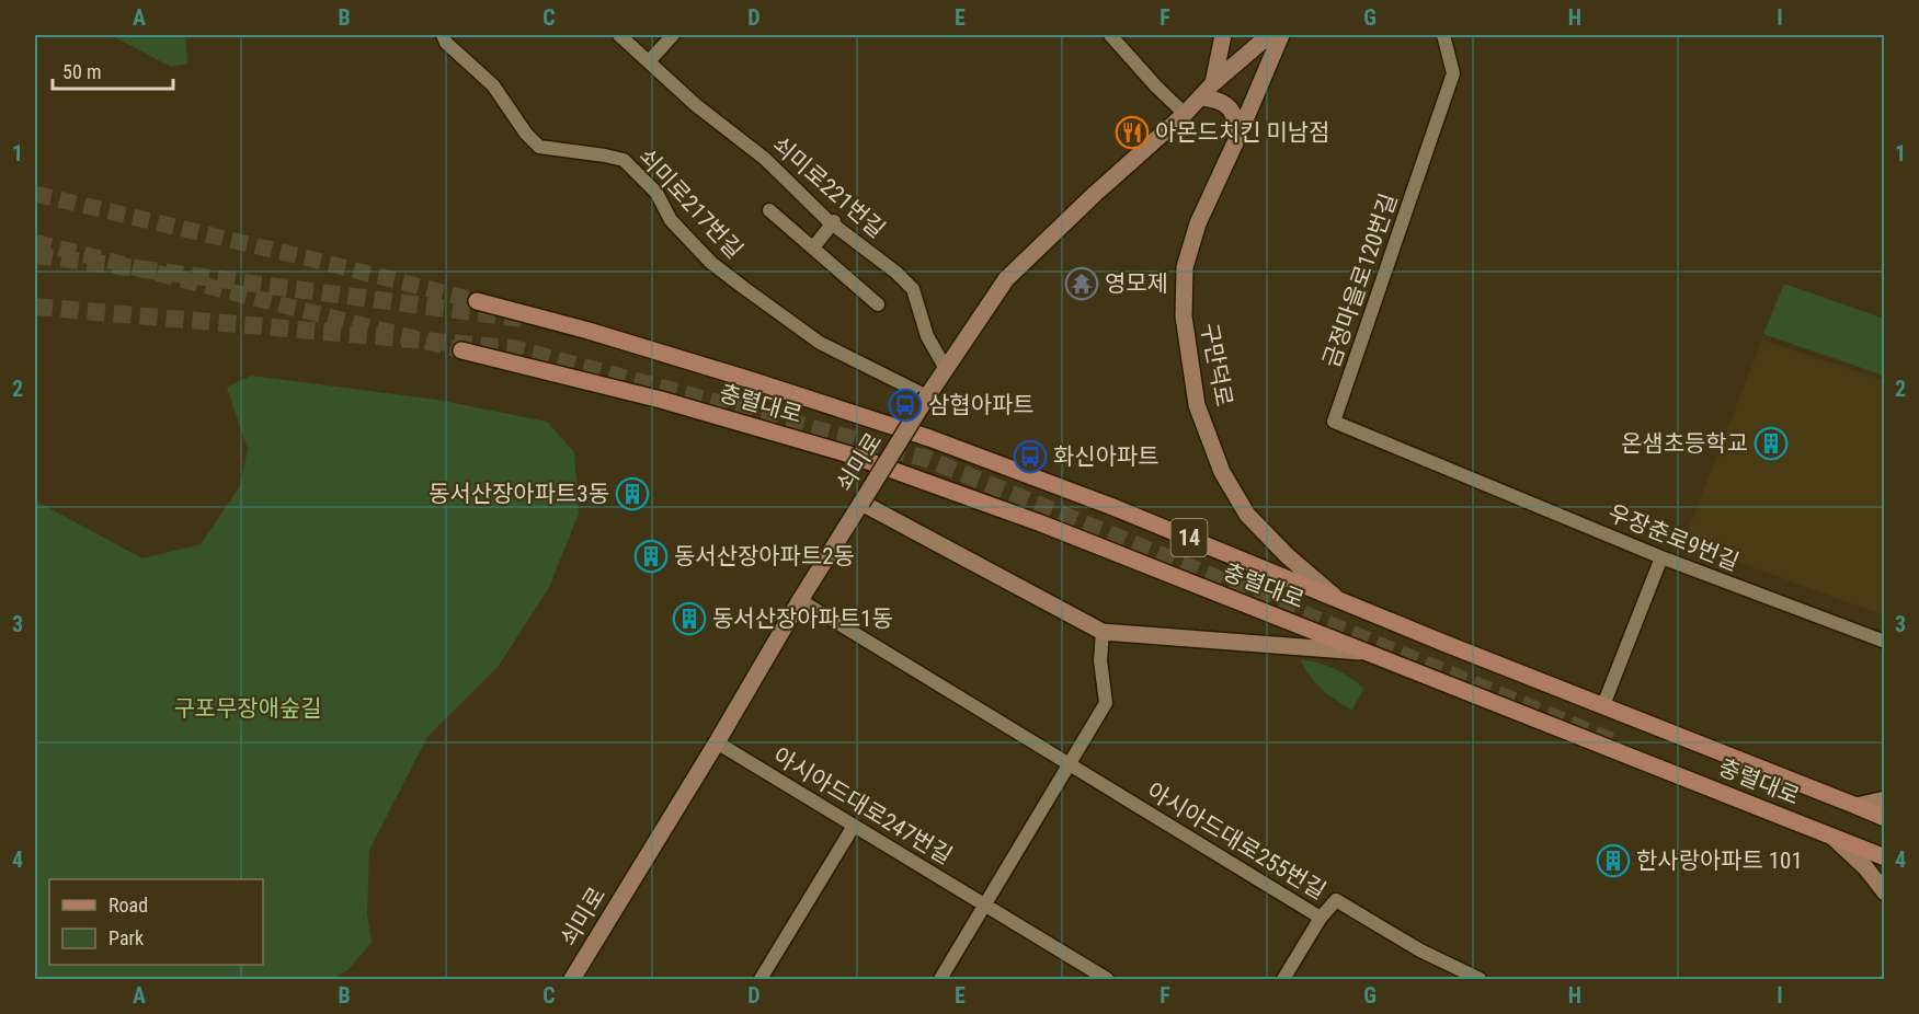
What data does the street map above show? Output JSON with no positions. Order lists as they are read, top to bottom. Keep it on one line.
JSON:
{"streets":{"main road":["구만덕로","충렬대로","쇠미로","14"],"street":["쇠미로221번길","쇠미로217번길","금정마을로120번길","우장춘로9번길","아시아드대로247번길","아시아드대로255번길"]},"crossings":[["쇠미로221번길","쇠미로"],["쇠미로217번길","쇠미로"],["금정마을로120번길","우장춘로9번길"],["구만덕로","충렬대로"],["쇠미로","아시아드대로247번길"],["쇠미로","아시아드대로255번길"]],"parks":["구포무장애숲길"],"places":{"restaurant":["아몬드치킨 미남점"],"temple":["영모제"],"bus stop":["삼협아파트","화신아파트"],"building":["온샘초등학교","동서산장아파트3동","동서산장아파트2동","동서산장아파트1동","한사랑아파트 101"]},"legend":["Road","Park"],"scale_bar":"50 m","grid":{"columns":["A","B","C","D","E","F","G","H","I"],"rows":["1","2","3","4"]}}
